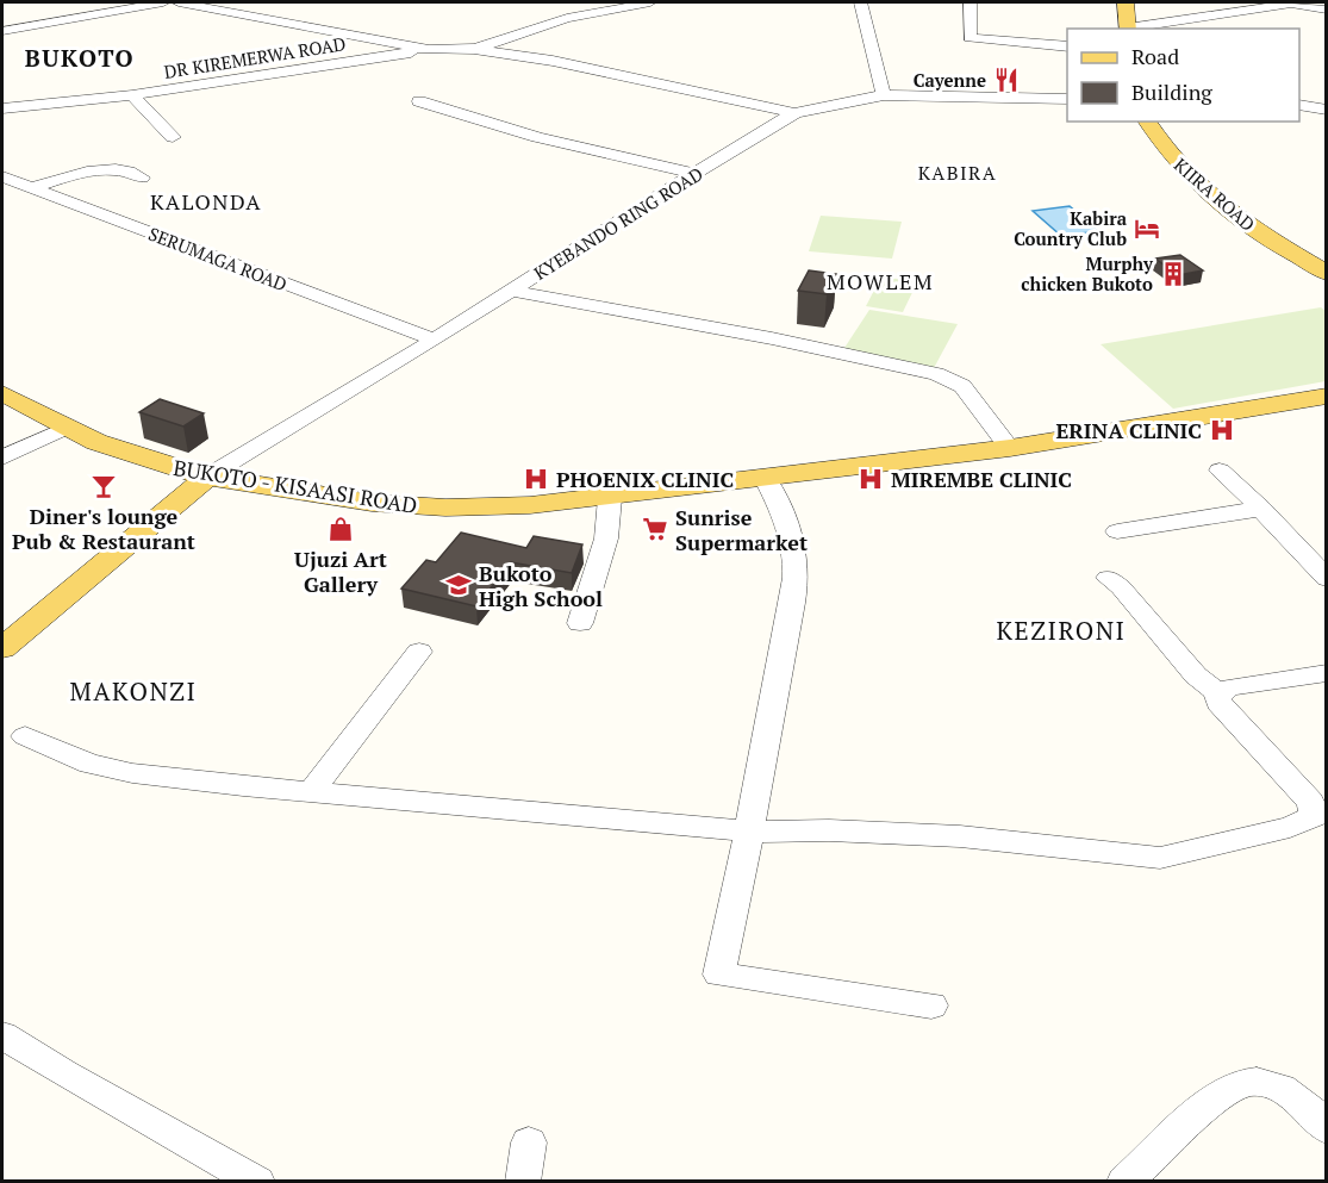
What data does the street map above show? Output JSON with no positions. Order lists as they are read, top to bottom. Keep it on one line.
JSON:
{"streets":{"main road":["KIIRA ROAD","BUKOTO - KISAASI ROAD"],"street":["DR KIREMERWA ROAD","KYEBANDO RING ROAD","SERUMAGA ROAD"]},"crossings":[["KYEBANDO RING ROAD","SERUMAGA ROAD"],["KYEBANDO RING ROAD","BUKOTO - KISAASI ROAD"]],"districts":["BUKOTO","KABIRA","KALONDA","MOWLEM","KEZIRONI","MAKONZI"],"places":{"restaurant":["Cayenne"],"hotel":["Kabira Country Club"],"building":["Murphy chicken Bukoto"],"hospital":["ERINA CLINIC","PHOENIX CLINIC","MIREMBE CLINIC"],"bar":["Diner's lounge Pub & Restaurant"],"shop":["Ujuzi Art Gallery"],"supermarket":["Sunrise Supermarket"],"school or university":["Bukoto High School"]},"legend":["Road","Building"]}
